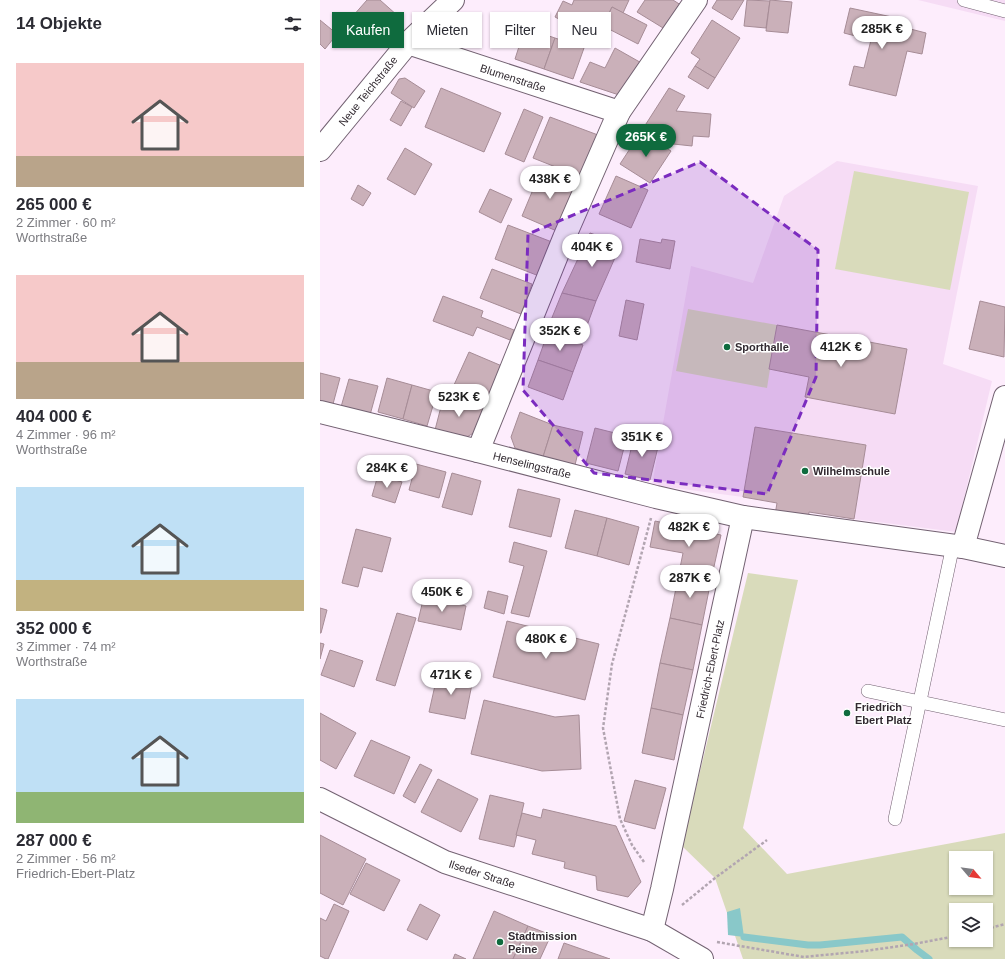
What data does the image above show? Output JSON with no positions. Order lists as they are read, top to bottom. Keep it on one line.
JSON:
{"streets":{"street":["Blumenstraße","Neue Teichstraße","Henselingstraße","Friedrich-Ebert-Platz","Ilseder Straße"]},"crossings":[["Blumenstraße","Neue Teichstraße"],["Henselingstraße","Friedrich-Ebert-Platz"],["Friedrich-Ebert-Platz","Ilseder Straße"]],"places":["Sporthalle","Wilhelmschule","Friedrich Ebert Platz","Stadtmission Peine"],"north":"bottom right","page":{"heading":"14 Objekte","chip":["Kaufen","Mieten","Filter","Neu"],"price":["285K €","265K €","438K €","404K €","352K €","412K €","523K €","351K €","284K €","482K €","287K €","450K €","480K €","471K €"],"list":[{"name":"265 000 €","note":"2 Zimmer · 60 m² · Worthstraße"},{"name":"404 000 €","note":"4 Zimmer · 96 m² · Worthstraße"},{"name":"352 000 €","note":"3 Zimmer · 74 m² · Worthstraße"},{"name":"287 000 €","note":"2 Zimmer · 56 m² · Friedrich-Ebert-Platz"}]}}
